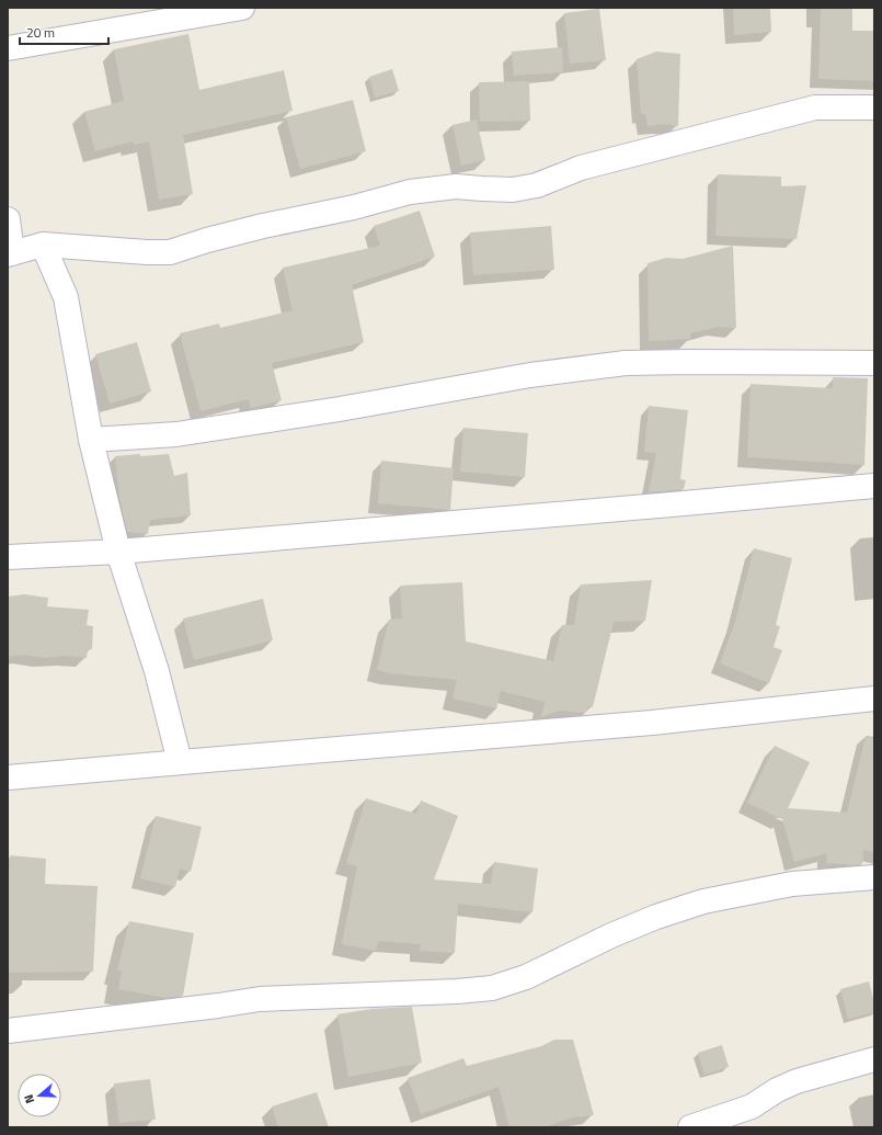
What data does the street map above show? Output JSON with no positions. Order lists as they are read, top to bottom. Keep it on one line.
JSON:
{"scale_bar":"20 m","north":"left"}
